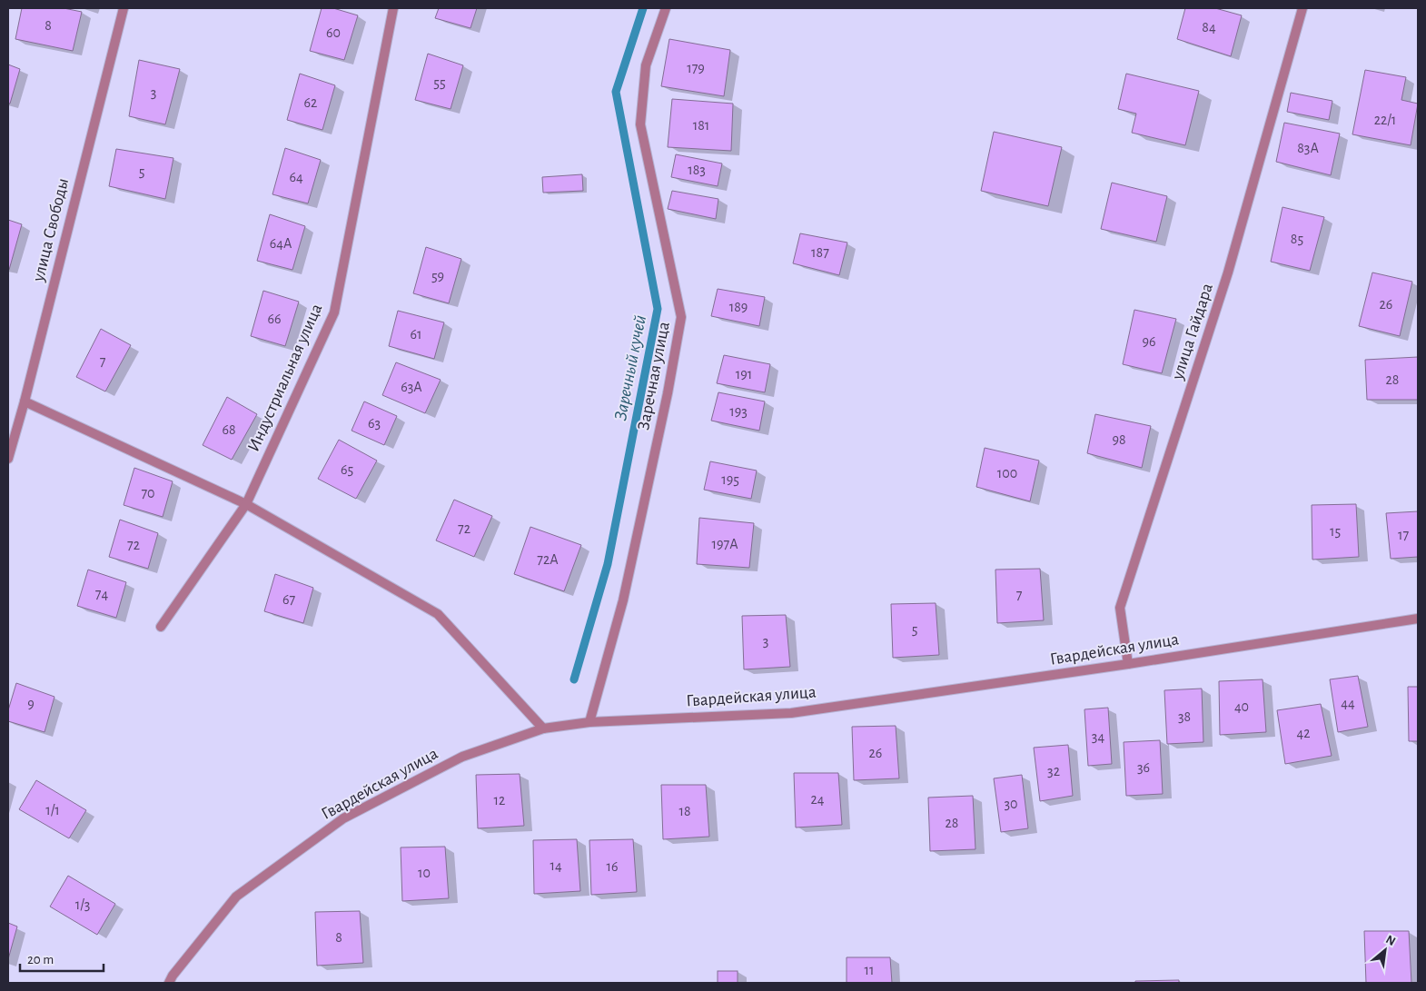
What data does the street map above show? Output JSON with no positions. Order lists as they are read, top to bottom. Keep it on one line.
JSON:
{"streets":{"street":["улица Свободы","улица Гайдара","Заречная улица","Индустриальная улица","Гвардейская улица"]},"crossings":[["улица Гайдара","Гвардейская улица"],["Заречная улица","Гвардейская улица"]],"water":["Заречный кучей"],"house_numbers":["8","84","60","179","55","3","62","22/1","181","83А","183","5","64","85","64А","187","59","26","189","66","61","96","7","191","28","63А","193","63","68","98","65","100","195","70","72","15","17","197А","72","72А","74","7","67","5","3","44","9","40","38","42","34","26","36","32","24","12","30","1/1","18","28","14","16","10","1/3","8","11"],"scale_bar":"20 m","north":"top right"}
